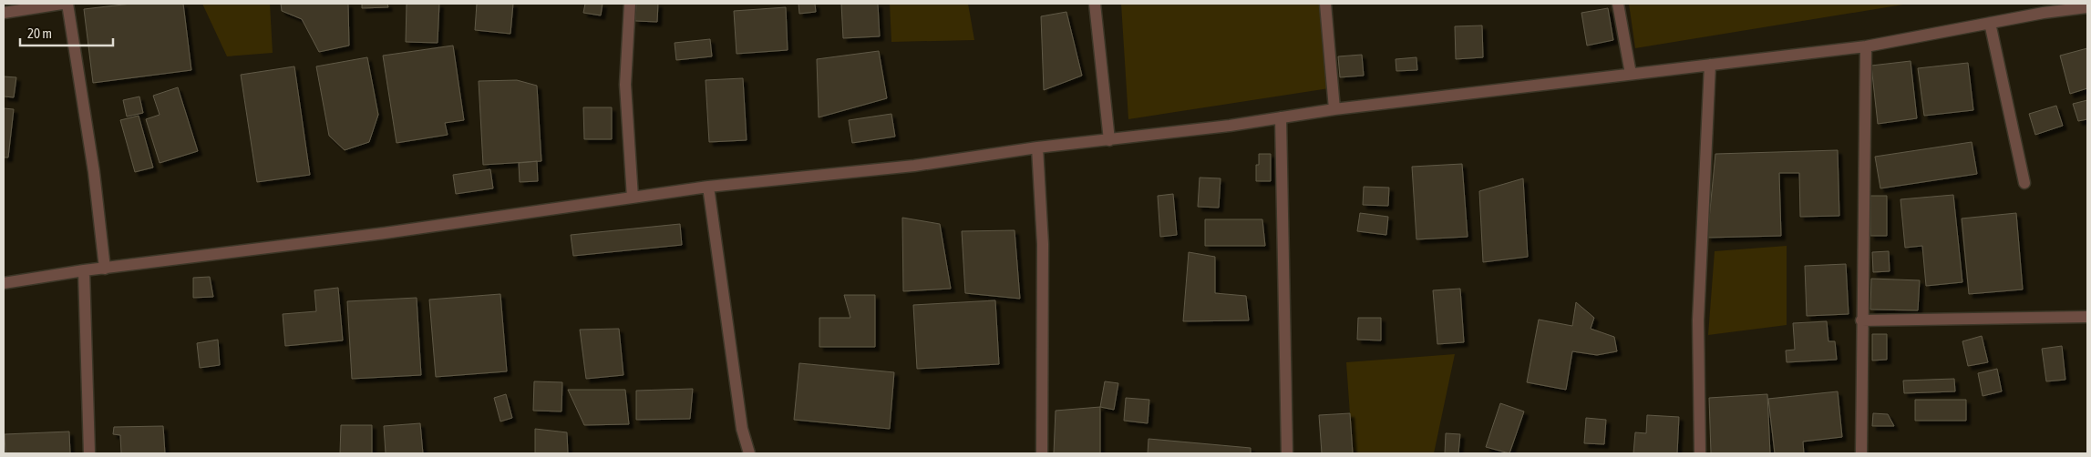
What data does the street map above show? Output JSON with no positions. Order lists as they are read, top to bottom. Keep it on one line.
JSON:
{"scale_bar":"20 m"}
